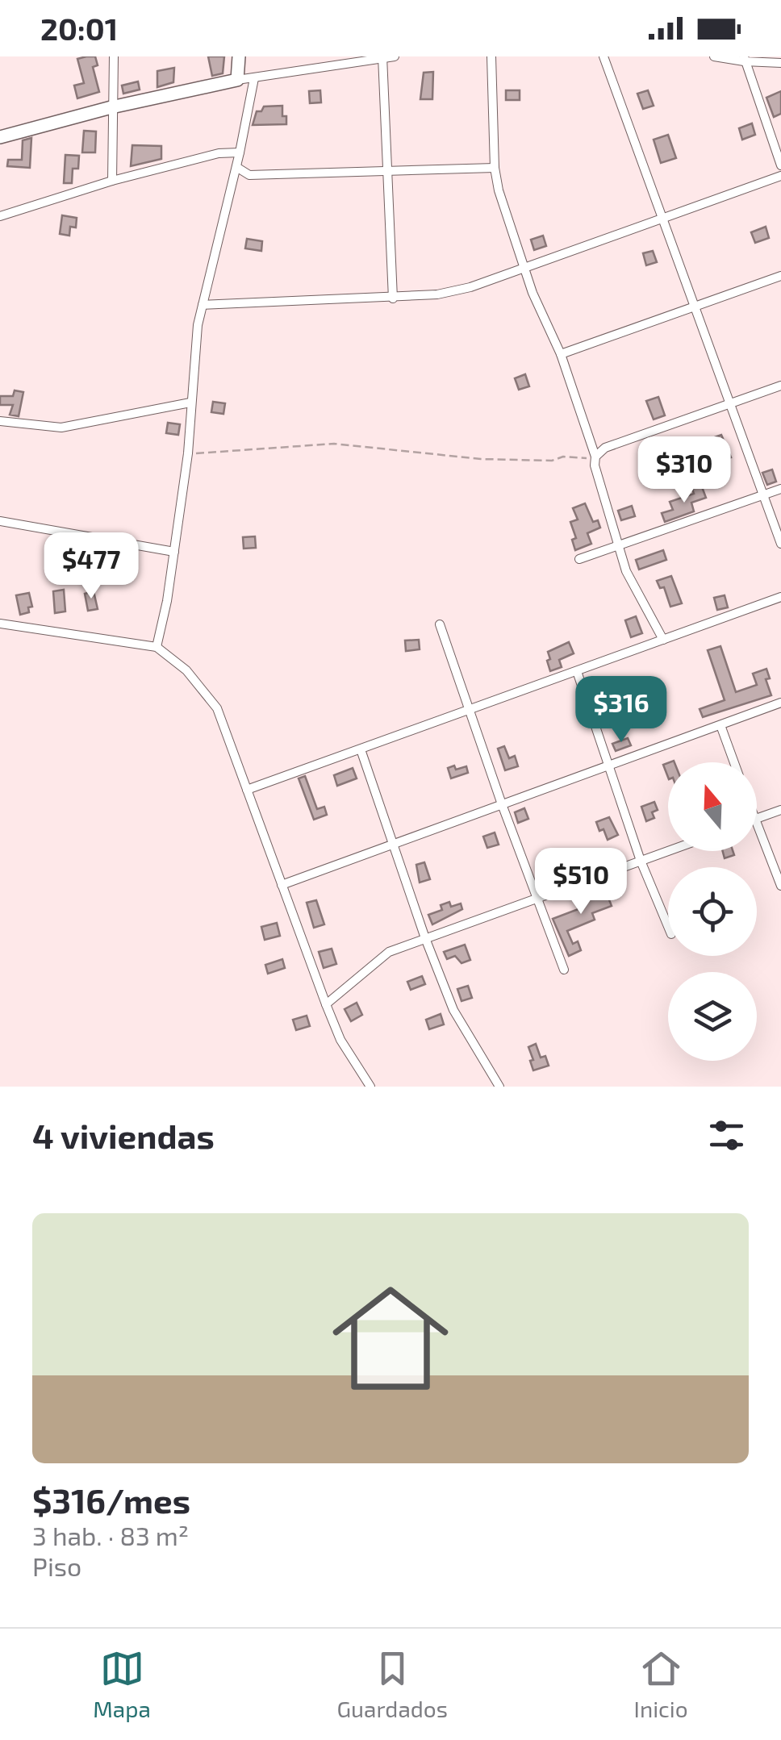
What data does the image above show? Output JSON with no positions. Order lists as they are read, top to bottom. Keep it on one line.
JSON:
{"north":"top","page":{"status":"20:01","price":["$310","$477","$316","$510"],"heading":"4 viviendas","list":[{"name":"$316/mes","note":"3 hab. · 83 m² · Piso"}],"tabs":["Mapa","Guardados","Inicio"]}}
